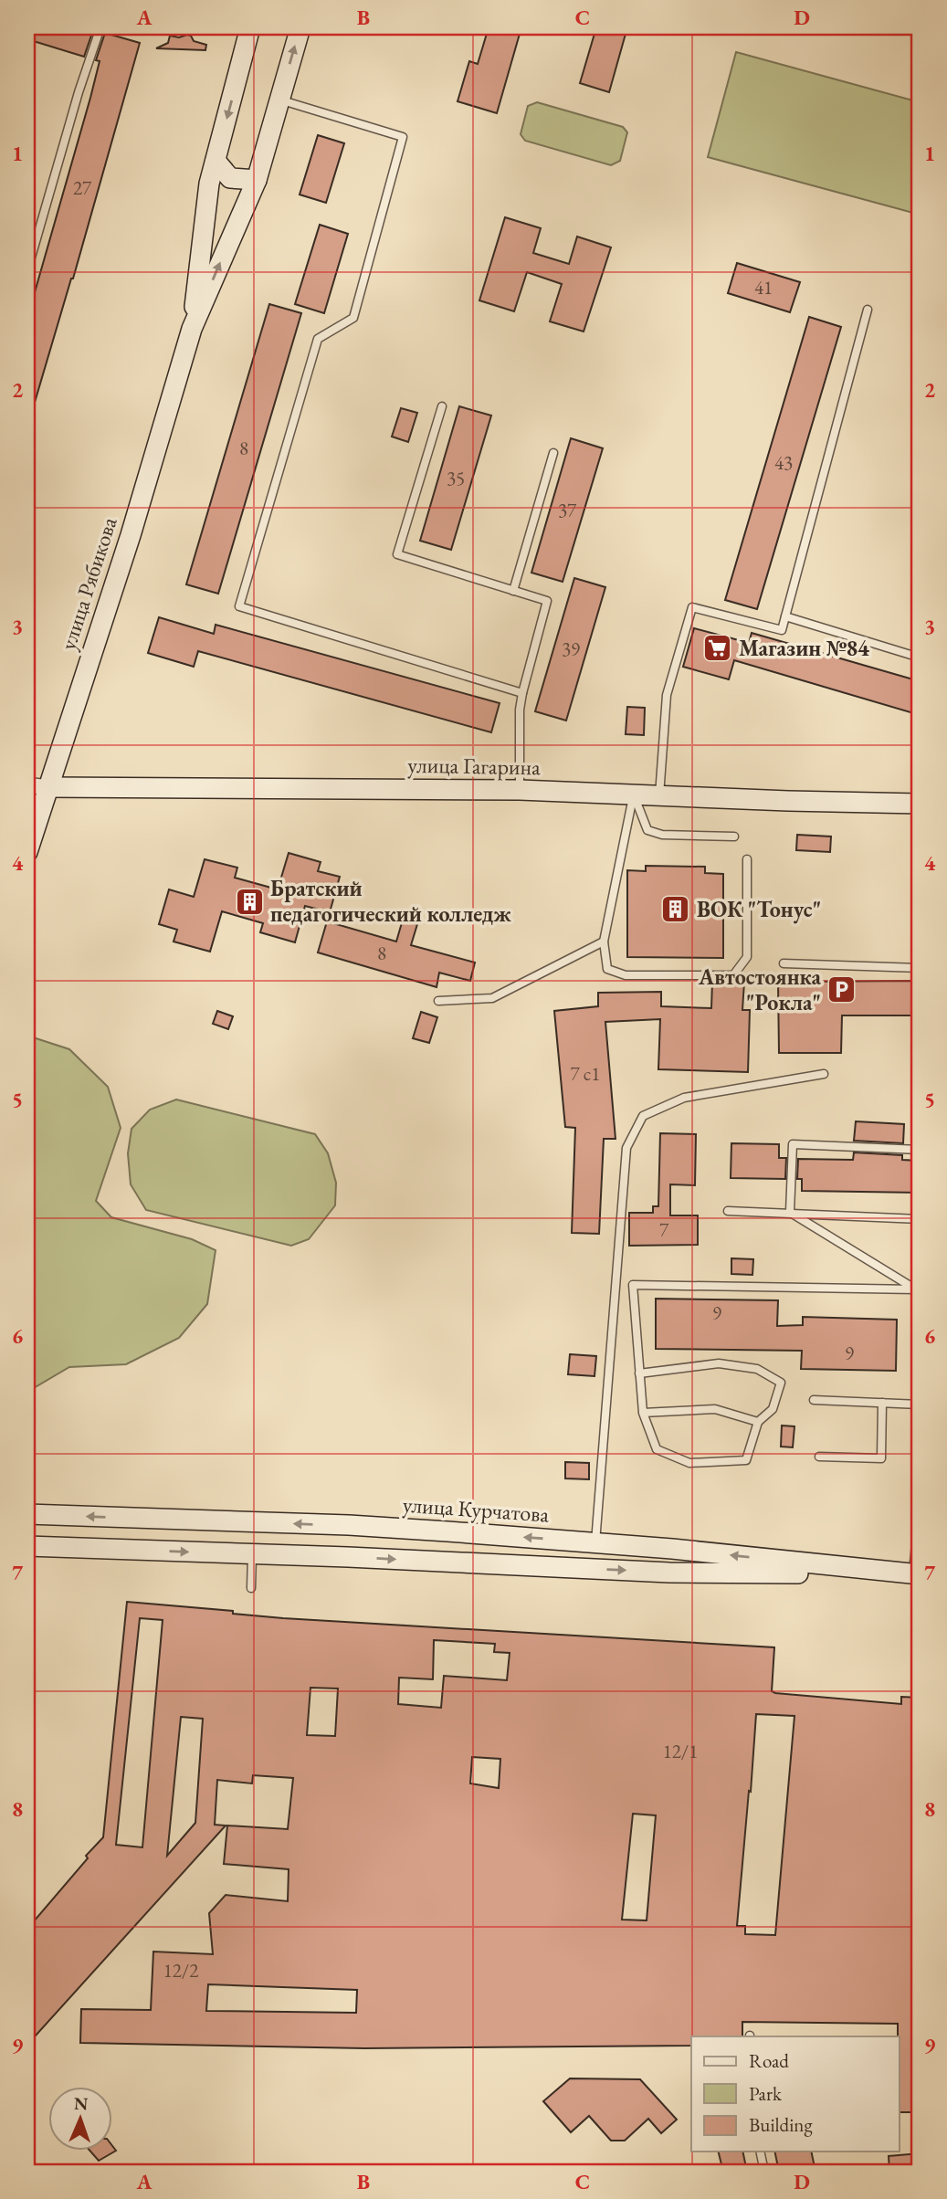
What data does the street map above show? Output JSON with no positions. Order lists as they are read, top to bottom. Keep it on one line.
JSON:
{"streets":{"street":["улица Рябикова","улица Гагарина","улица Курчатова"]},"crossings":[["улица Рябикова","улица Гагарина"]],"places":{"supermarket":["Магазин №84"],"building":["Братский педагогический колледж","ВОК \"Тонус\""],"parking":["Автостоянка \"Рокла\""]},"house_numbers":["27","41","8","43","35","37","39","8","7 с1","7","9","9","12/1","12/2"],"legend":["Road","Park","Building"],"north":"top","grid":{"columns":["A","B","C","D"],"rows":["1","2","3","4","5","6","7","8","9"]}}
